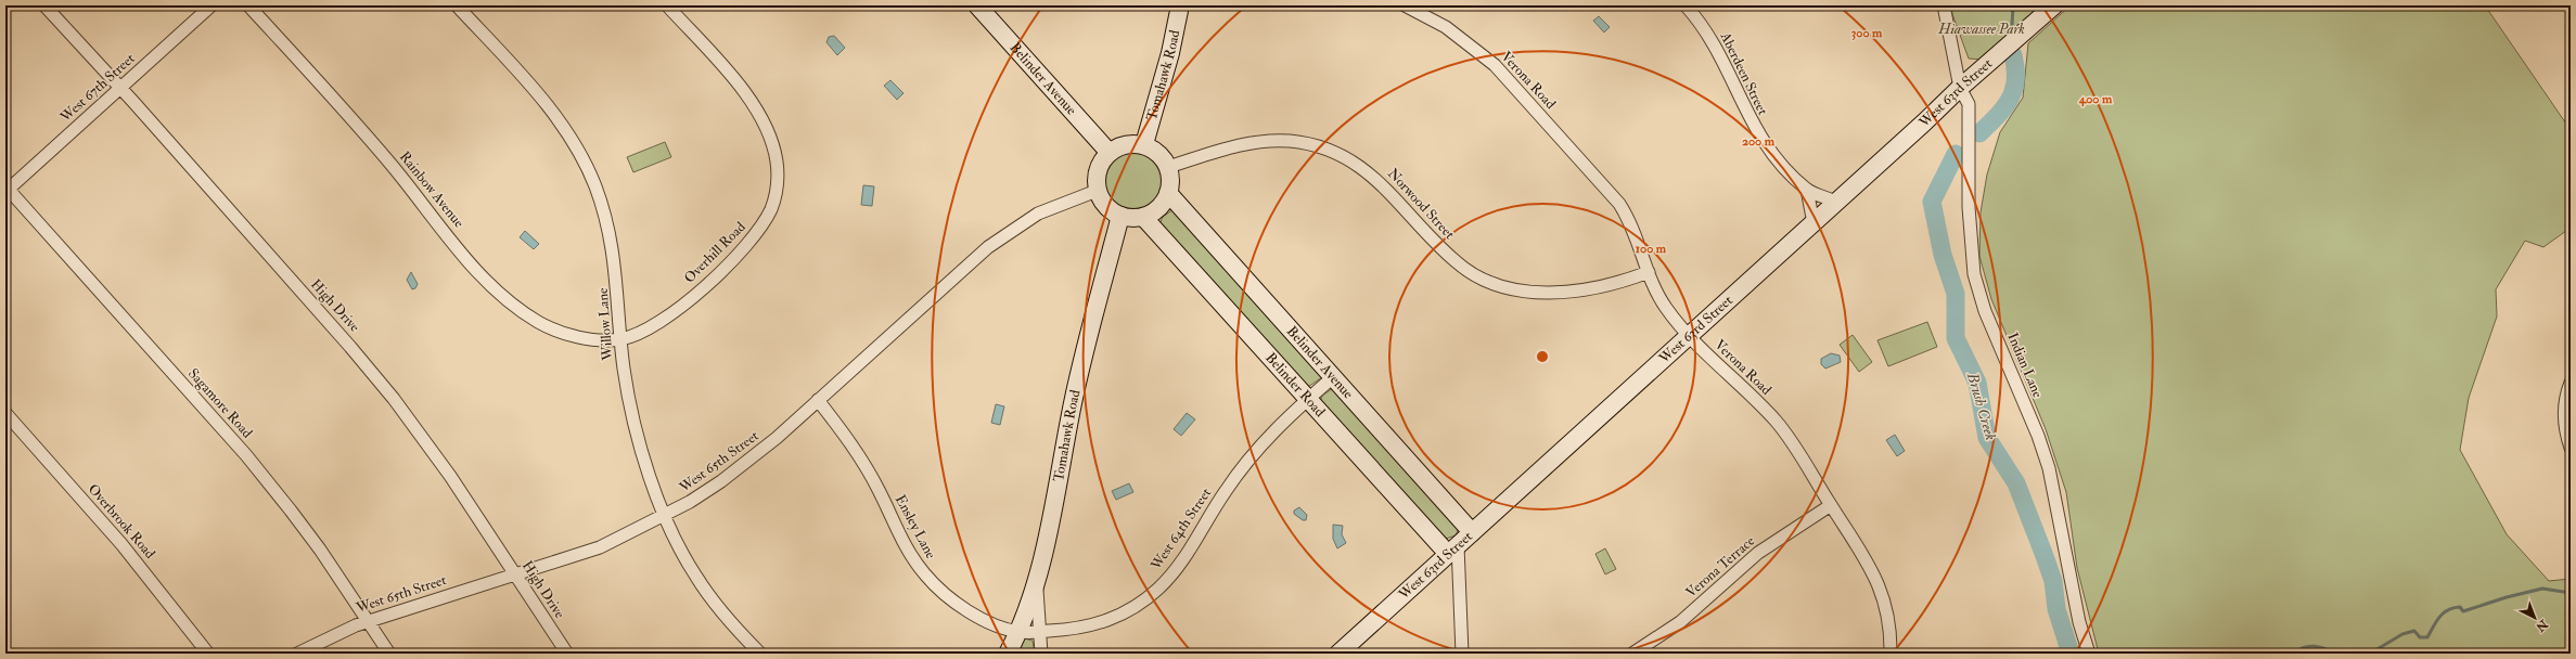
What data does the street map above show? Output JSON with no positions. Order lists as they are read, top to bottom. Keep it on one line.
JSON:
{"streets":{"street":["Aberdeen Street","Tomahawk Road","Belinder Avenue","Verona Road","West 67th Street","West 63rd Street","Rainbow Avenue","Norwood Street","Overhill Road","High Drive","Willow Lane","Indian Lane","Belinder Road","Sagamore Road","West 65th Street","Overbrook Road","Ensley Lane","West 64th Street","Verona Terrace"]},"crossings":[["Aberdeen Street","West 63rd Street"],["Tomahawk Road","Belinder Avenue"],["Tomahawk Road","Norwood Street"],["Tomahawk Road","Belinder Road"],["Tomahawk Road","West 65th Street"],["Tomahawk Road","Ensley Lane"],["Tomahawk Road","West 64th Street"],["Belinder Avenue","West 63rd Street"],["Belinder Avenue","Norwood Street"],["Belinder Avenue","Belinder Road"],["Belinder Avenue","West 65th Street"],["Belinder Avenue","West 64th Street"],["Verona Road","West 63rd Street"],["Verona Road","Norwood Street"],["Verona Road","Verona Terrace"],["West 67th Street","High Drive"],["West 67th Street","Sagamore Road"],["West 63rd Street","Indian Lane"],["West 63rd Street","Belinder Road"],["Rainbow Avenue","Overhill Road"],["Rainbow Avenue","Willow Lane"],["Norwood Street","Belinder Road"],["Norwood Street","West 65th Street"],["Overhill Road","Willow Lane"],["High Drive","West 65th Street"],["Willow Lane","West 65th Street"],["Belinder Road","West 65th Street"],["Belinder Road","West 64th Street"],["Sagamore Road","West 65th Street"],["West 65th Street","Ensley Lane"],["Ensley Lane","West 64th Street"]],"water":["Brush Creek"],"parks":["Hiawassee Park"],"north":"bottom right","rings":["300 m","400 m","200 m","100 m"]}
